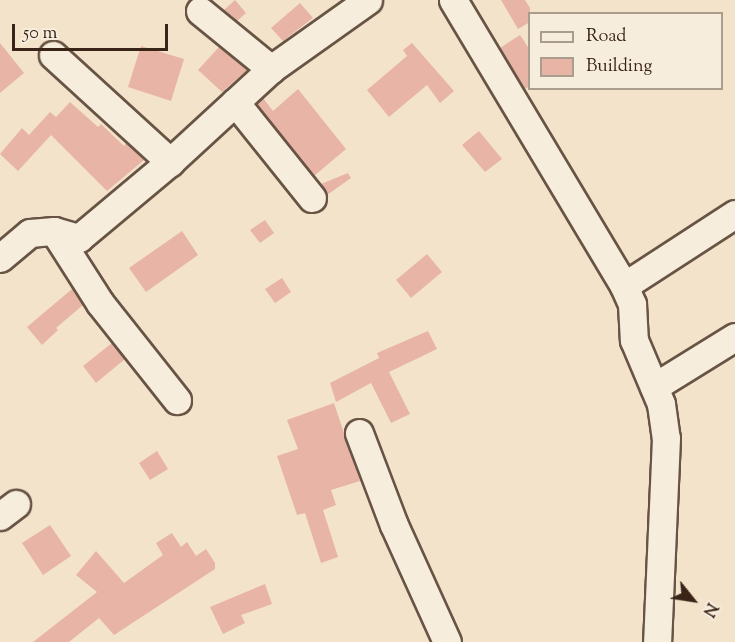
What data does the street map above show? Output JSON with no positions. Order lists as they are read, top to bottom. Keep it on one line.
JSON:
{"legend":["Road","Building"],"scale_bar":"50 m","north":"bottom right"}
